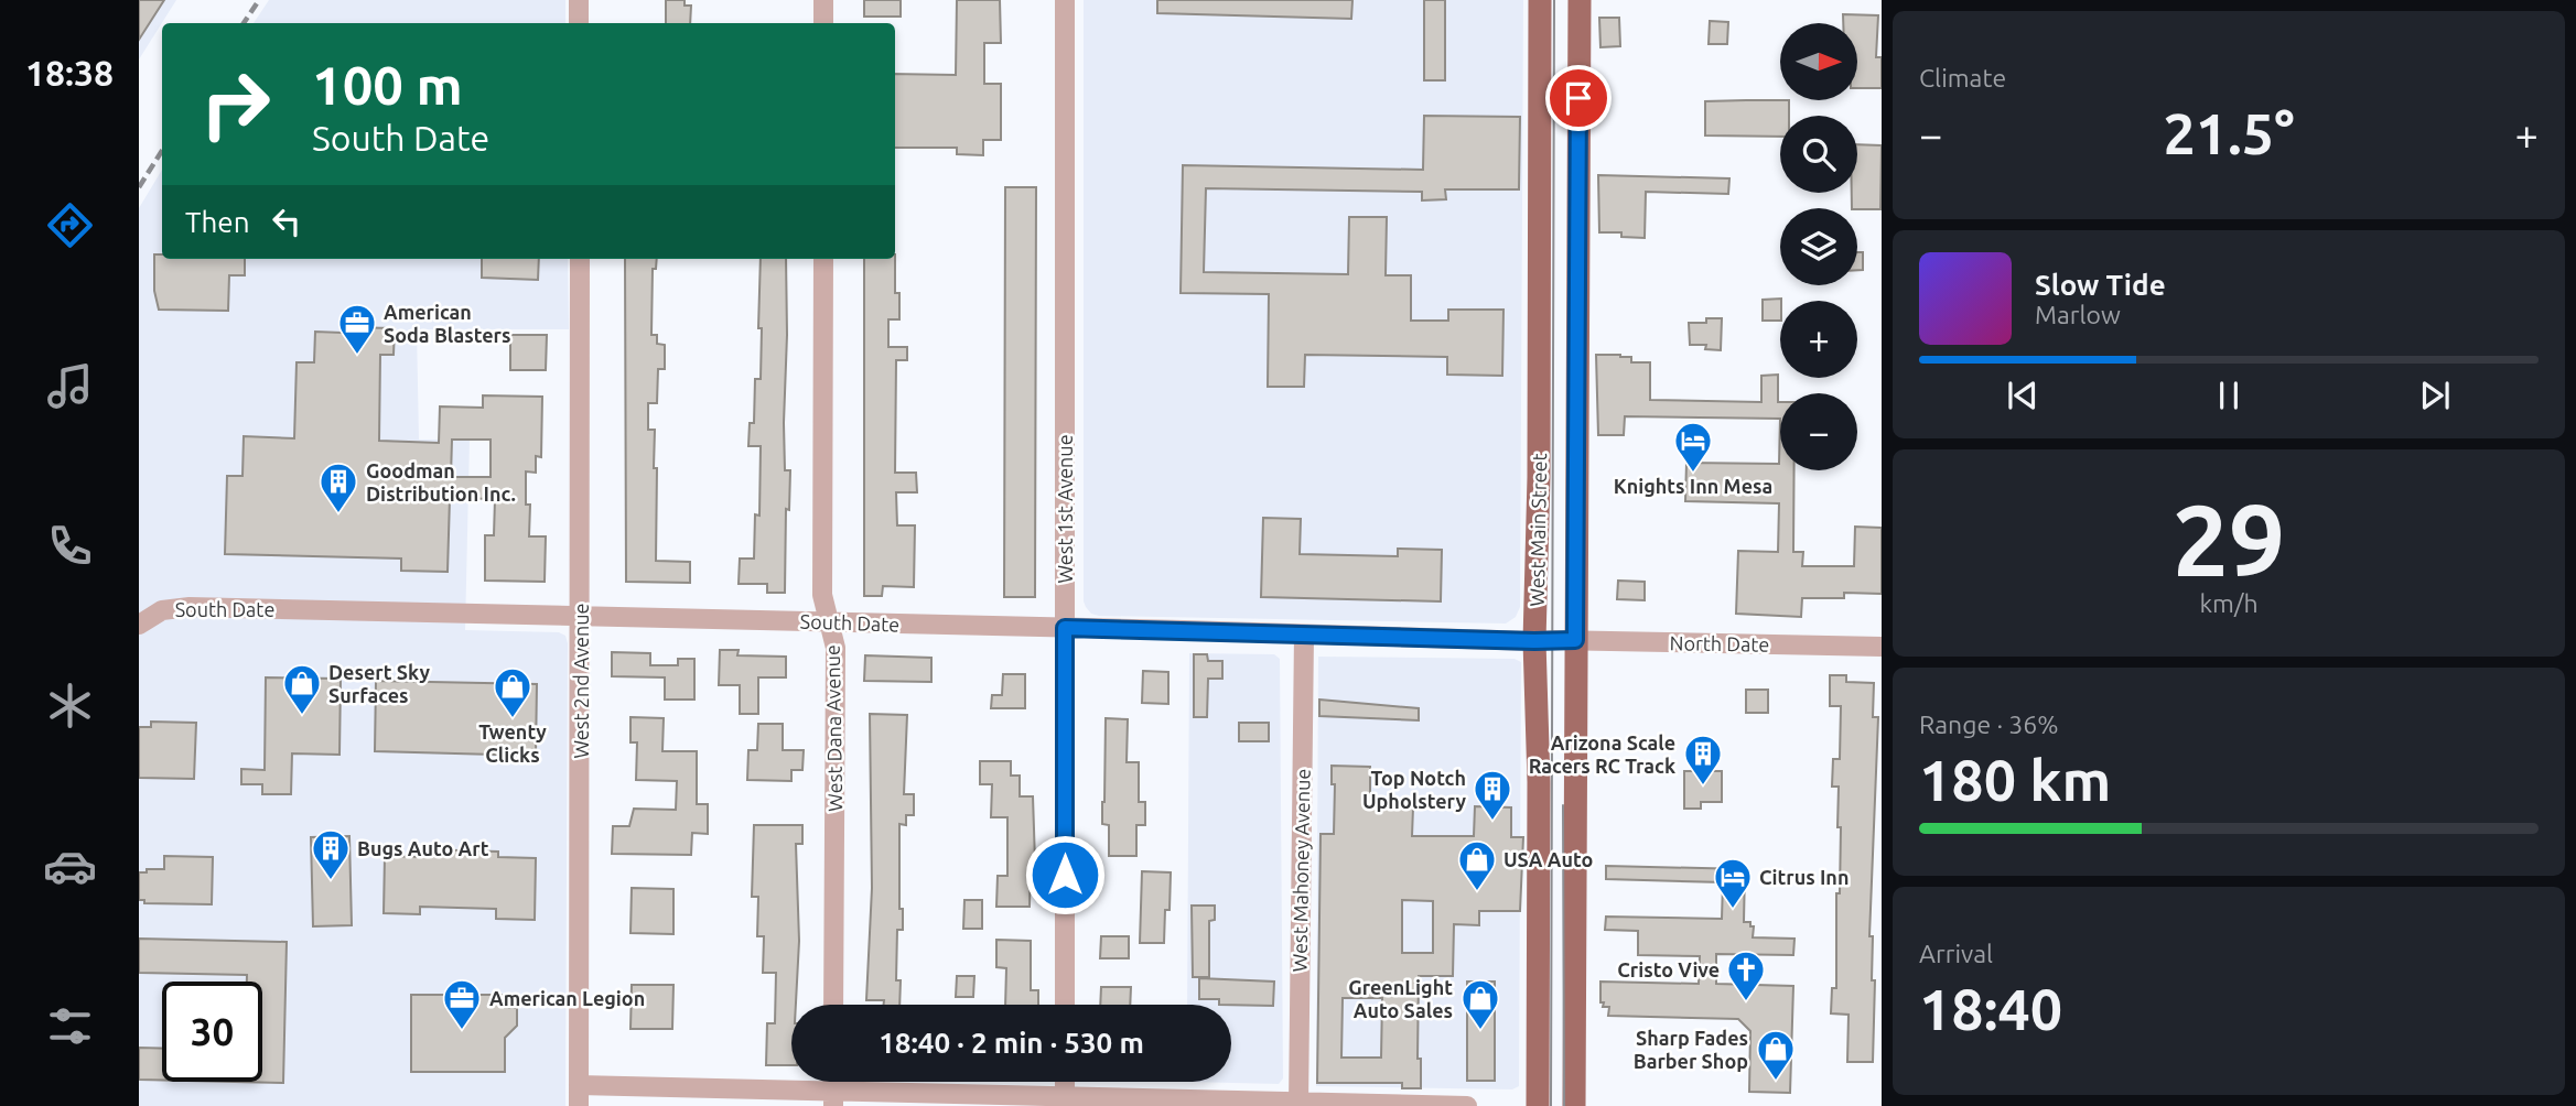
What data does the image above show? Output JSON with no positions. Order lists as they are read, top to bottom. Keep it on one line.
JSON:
{"streets":{"main road":["West Main Street"],"street":["West 1st Avenue","South Date","North Date","West 2nd Avenue","West Dana Avenue","West Mahoney Avenue"]},"crossings":[["West 1st Avenue","South Date"],["West Main Street","South Date"],["West Main Street","North Date"],["South Date","North Date"],["South Date","West 2nd Avenue"],["South Date","West Dana Avenue"],["South Date","West Mahoney Avenue"]],"places":{"office":["American Soda Blasters","American Legion"],"hotel":["Knights Inn Mesa","Citrus Inn"],"building":["Goodman Distribution Inc.","Arizona Scale Racers RC Track","Top Notch Upholstery","Bugs Auto Art"],"shop":["Desert Sky Surfaces","Twenty Clicks","USA Auto","GreenLight Auto Sales","Sharp Fades Barber Shop"],"church":["Cristo Vive"]},"north":"right","page":{"tabs":"18:38","tile":["Climate",["29","km/h"],["Range · 36%","180 km"],["Arrival","18:40"]],"map_buttons":["+","−"],"turn":["100 m","South Date"],"heat":["−","21.5°","+"],"then":"Then","song":["Slow Tide","Marlow"],"limit":"30","trip":"18:40 · 2 min · 530 m"}}
